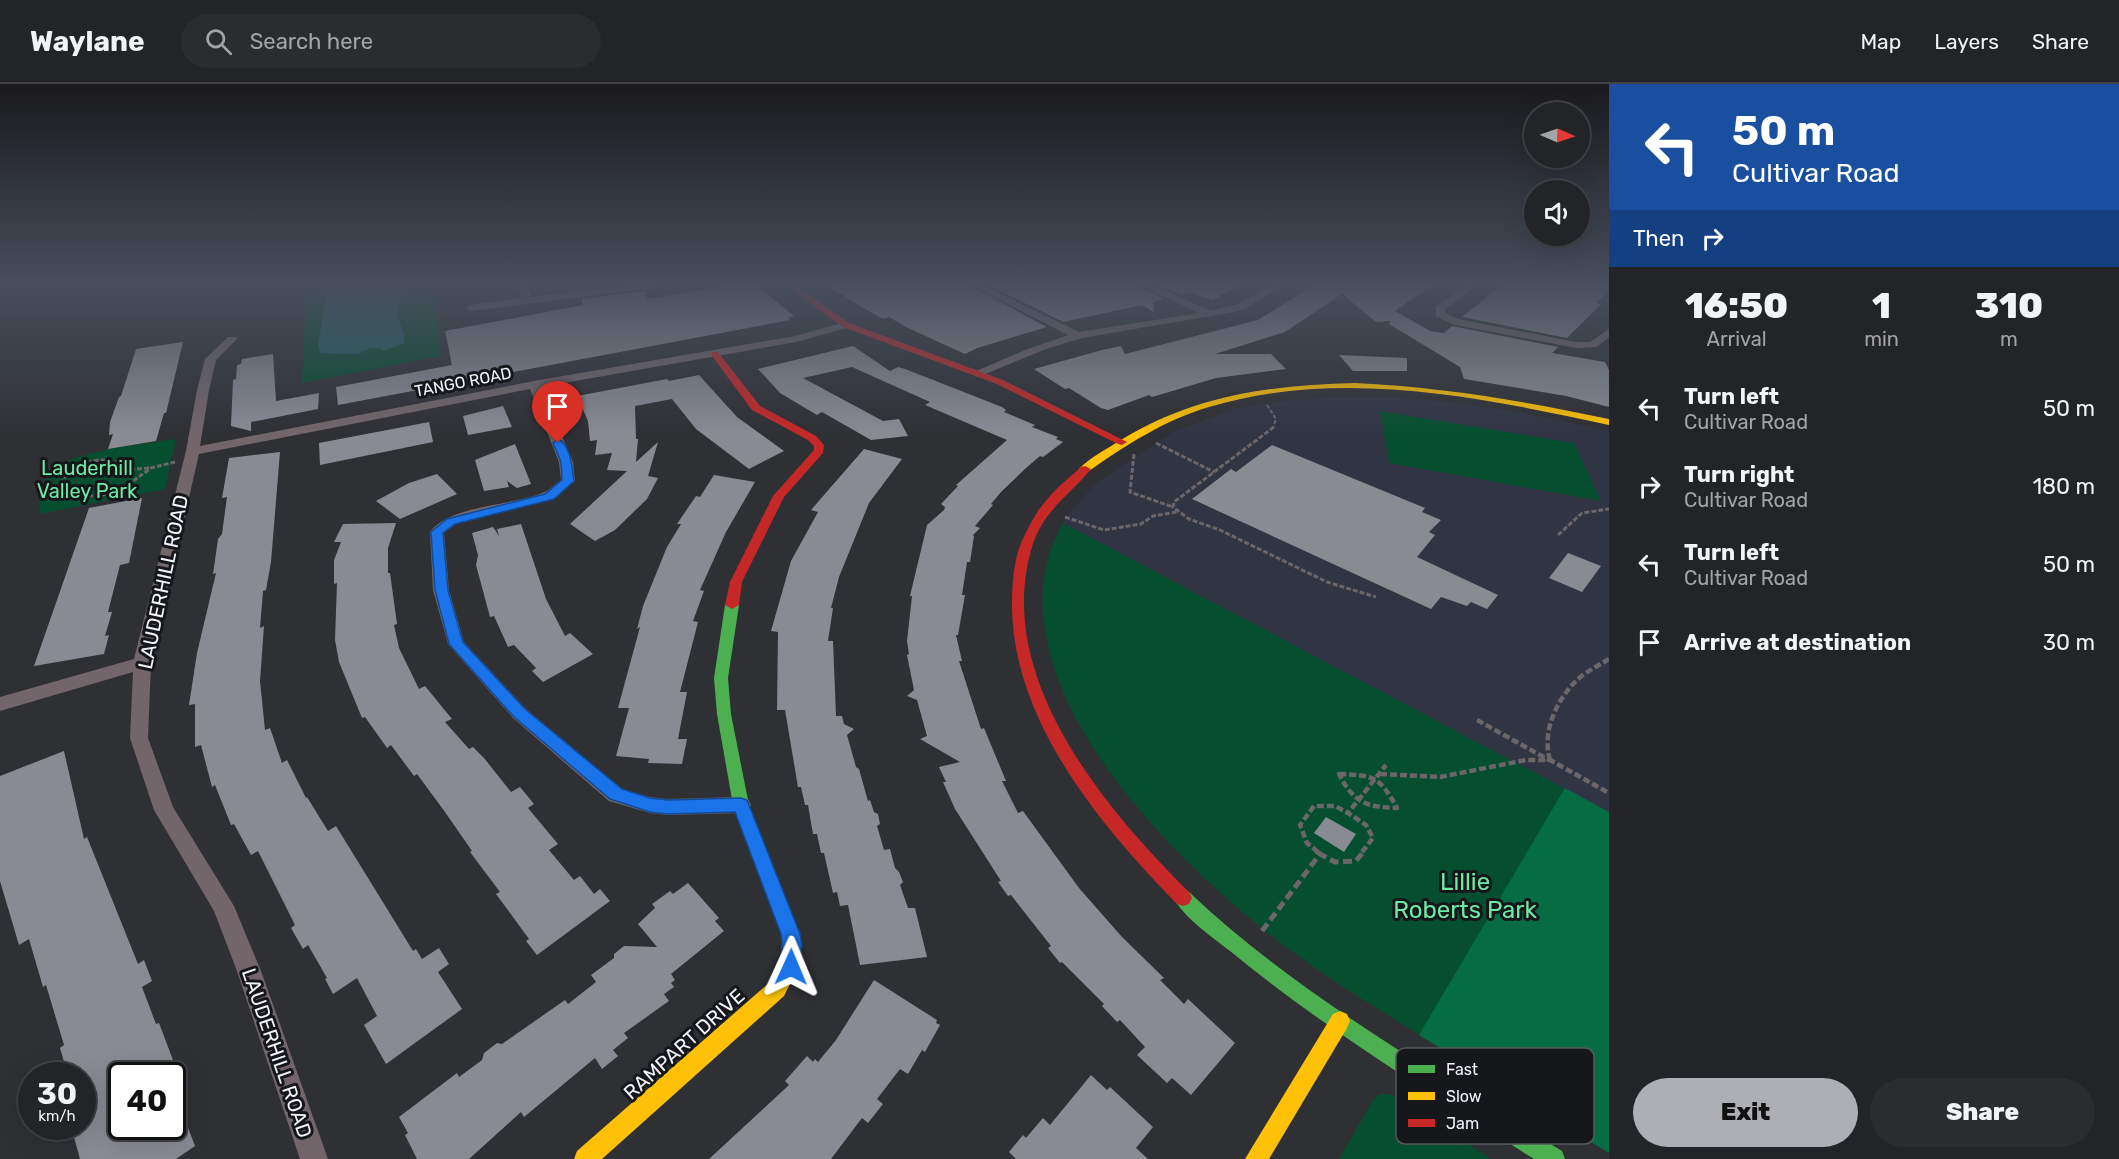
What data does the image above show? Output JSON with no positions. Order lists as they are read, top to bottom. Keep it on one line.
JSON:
{"streets":{"street":["TANGO ROAD","LAUDERHILL ROAD","RAMPART DRIVE"]},"crossings":[["TANGO ROAD","LAUDERHILL ROAD"],["TANGO ROAD","RAMPART DRIVE"]],"parks":["Lauderhill Valley Park","Lillie Roberts Park"],"legend":["Fast","Slow","Jam"],"north":"right","page":{"header":"Waylane","search":"Search here","nav":["Map","Layers","Share"],"turn":["50 m","Cultivar Road"],"then":"Then","eta":["16:50","Arrival","1","min","310","m"],"list":[{"name":"Turn left","note":"Cultivar Road","value":"50 m"},{"name":"Turn right","note":"Cultivar Road","value":"180 m"},{"name":"Turn left","note":"Cultivar Road","value":"50 m"},{"name":"Arrive at destination","value":"30 m"}],"speed":"30 km/h","limit":"40","buttons":["Exit","Share"]}}
